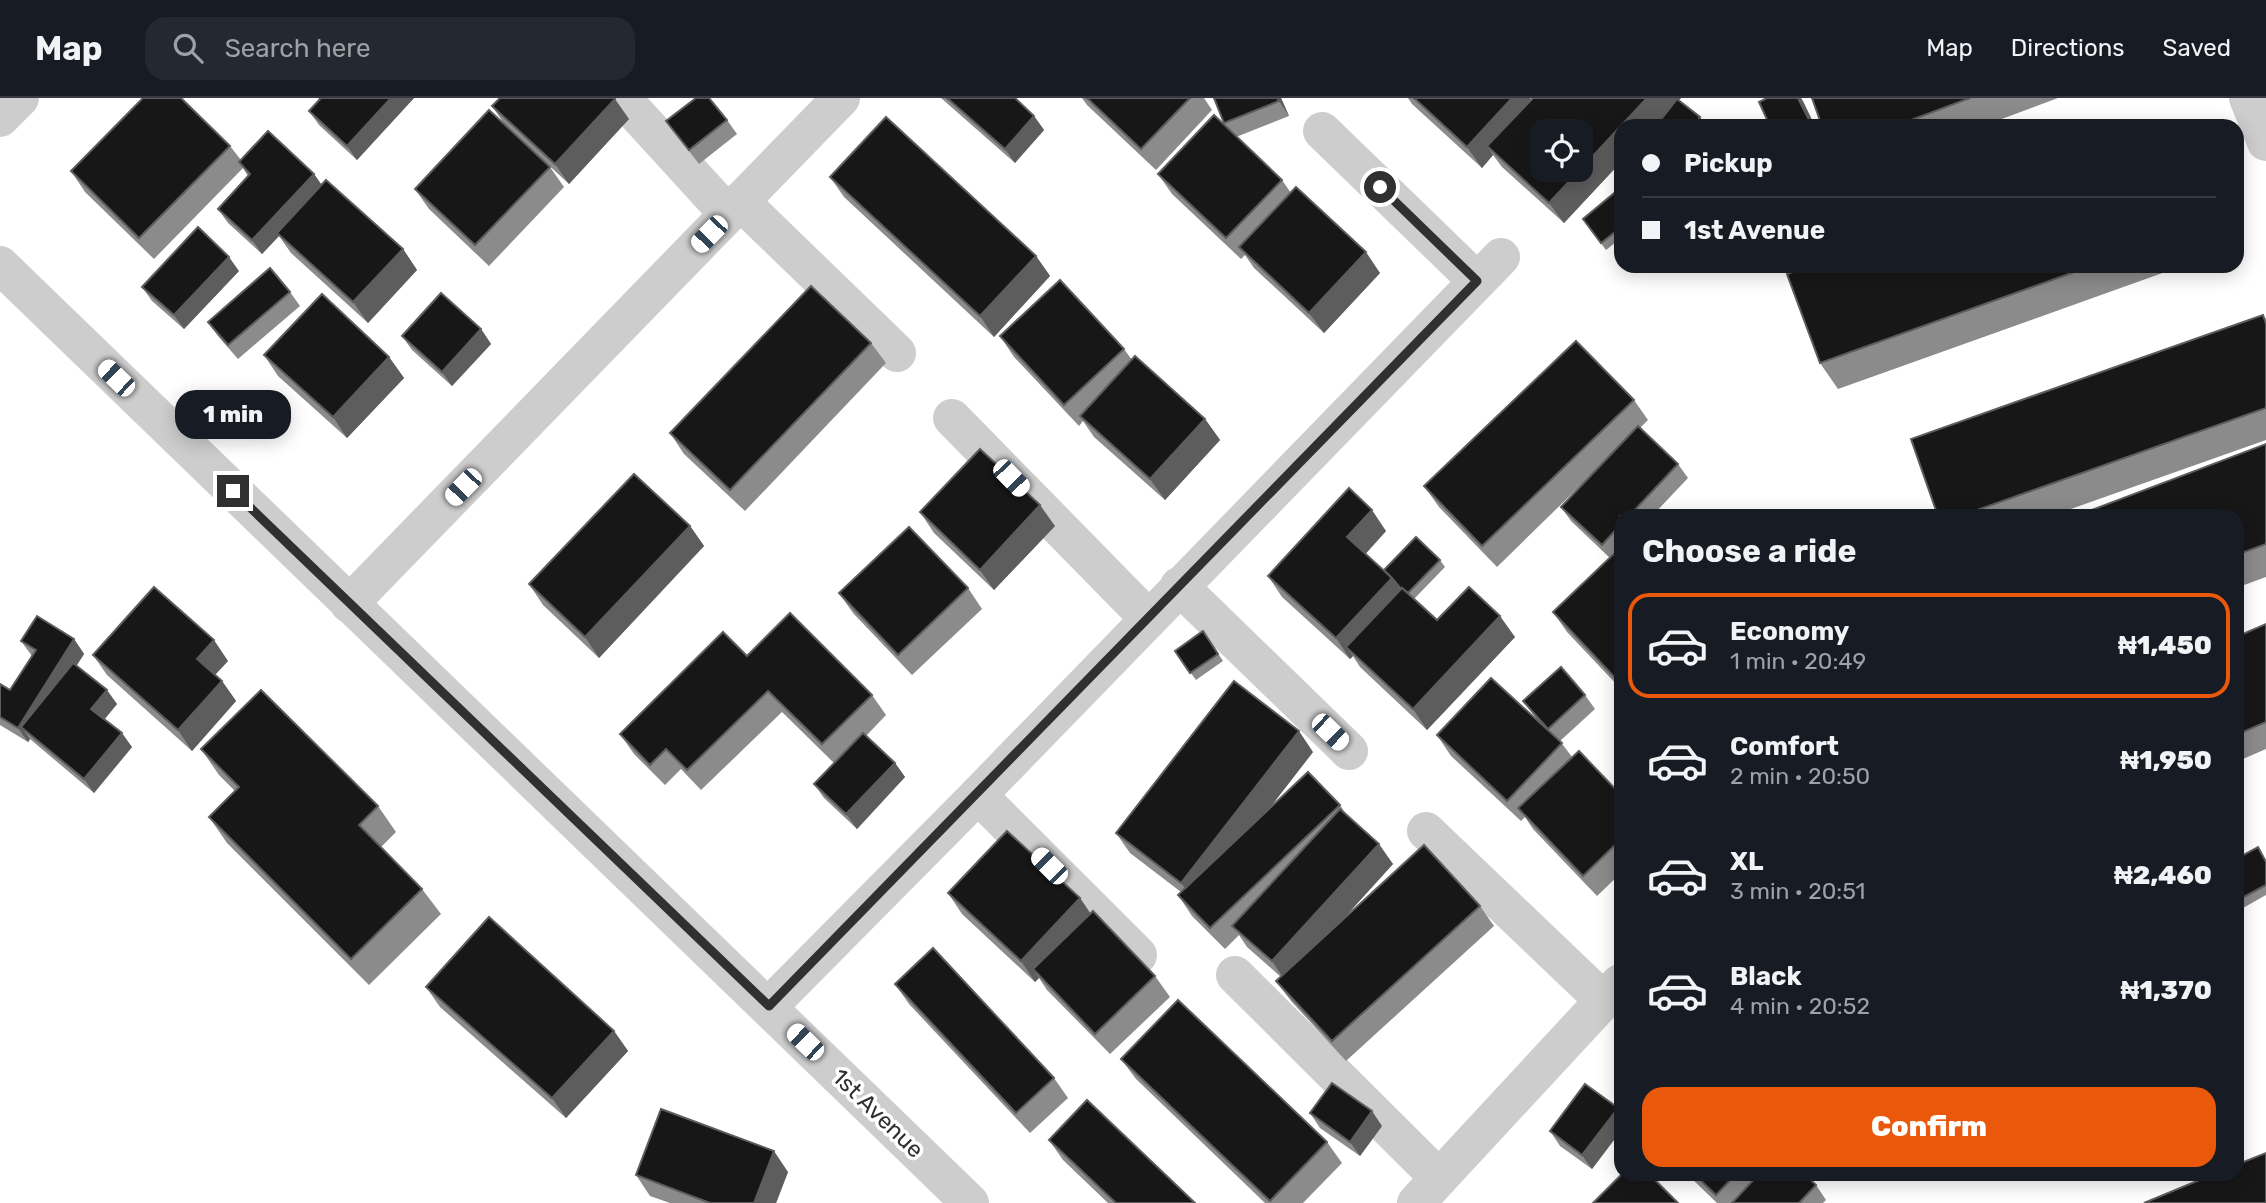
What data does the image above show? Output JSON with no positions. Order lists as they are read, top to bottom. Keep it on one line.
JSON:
{"streets":{"street":["1st Avenue"]},"page":{"header":"Map","search":"Search here","nav":["Map","Directions","Saved"],"banner":["Pickup","1st Avenue"],"bubble":"1 min","heading":"Choose a ride","list":[{"name":"Economy","note":"1 min · 20:49","value":"₦1,450"},{"name":"Comfort","note":"2 min · 20:50","value":"₦1,950"},{"name":"XL","note":"3 min · 20:51","value":"₦2,460"},{"name":"Black","note":"4 min · 20:52","value":"₦1,370"}],"buttons":"Confirm"}}
